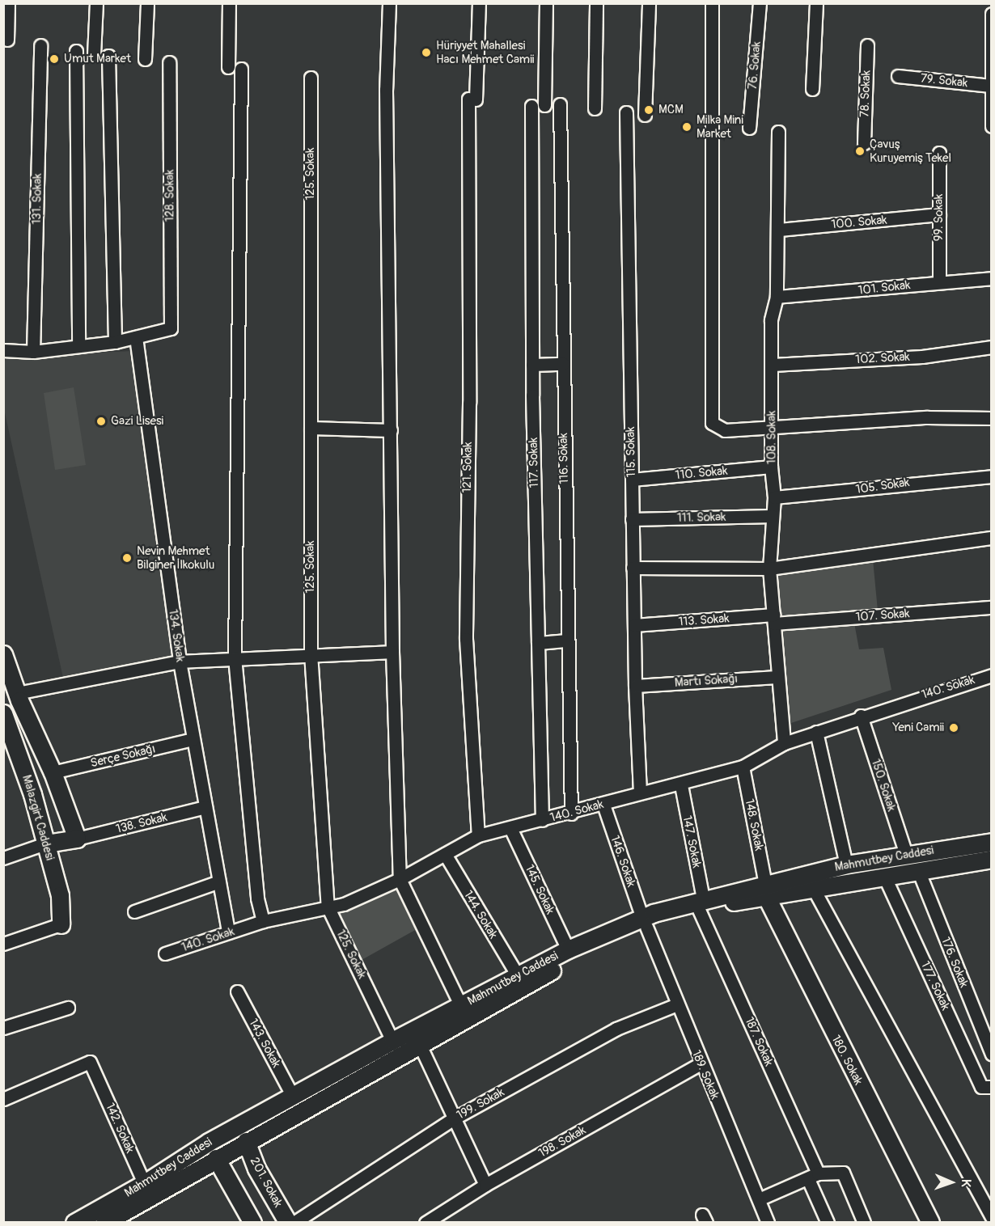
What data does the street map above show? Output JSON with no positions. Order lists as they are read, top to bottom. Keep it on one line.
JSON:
{"streets":{"main road":["Malazgirt Caddesi","Mahmutbey Caddesi","180. Sokak","201. Sokak"],"street":["76. Sokak","79. Sokak","78. Sokak","125. Sokak","128. Sokak","131. Sokak","99. Sokak","100. Sokak","101. Sokak","102. Sokak","108. Sokak","115. Sokak","116. Sokak","117. Sokak","121. Sokak","110. Sokak","105. Sokak","111. Sokak","107. Sokak","113. Sokak","134. Sokak","Martı Sokağı","140. Sokak","Serçe Sokağı","150. Sokak","138. Sokak","148. Sokak","147. Sokak","146. Sokak","145. Sokak","144. Sokak","176. Sokak","177. Sokak","187. Sokak","143. Sokak","189. Sokak","199. Sokak","142. Sokak","198. Sokak"]},"crossings":[["125. Sokak","140. Sokak"],["125. Sokak","Mahmutbey Caddesi"],["128. Sokak","134. Sokak"],["99. Sokak","100. Sokak"],["99. Sokak","101. Sokak"],["100. Sokak","108. Sokak"],["101. Sokak","108. Sokak"],["102. Sokak","108. Sokak"],["108. Sokak","110. Sokak"],["108. Sokak","105. Sokak"],["108. Sokak","111. Sokak"],["108. Sokak","107. Sokak"],["108. Sokak","113. Sokak"],["108. Sokak","Martı Sokağı"],["108. Sokak","140. Sokak"],["115. Sokak","110. Sokak"],["115. Sokak","111. Sokak"],["115. Sokak","113. Sokak"],["115. Sokak","Martı Sokağı"],["115. Sokak","140. Sokak"],["116. Sokak","140. Sokak"],["117. Sokak","140. Sokak"],["121. Sokak","140. Sokak"],["107. Sokak","113. Sokak"],["134. Sokak","140. Sokak"],["134. Sokak","Serçe Sokağı"],["134. Sokak","138. Sokak"],["140. Sokak","150. Sokak"],["140. Sokak","148. Sokak"],["140. Sokak","147. Sokak"],["140. Sokak","146. Sokak"],["140. Sokak","145. Sokak"],["140. Sokak","144. Sokak"],["150. Sokak","Mahmutbey Caddesi"],["148. Sokak","Mahmutbey Caddesi"],["148. Sokak","180. Sokak"],["147. Sokak","Mahmutbey Caddesi"],["147. Sokak","187. Sokak"],["Mahmutbey Caddesi","146. Sokak"],["Mahmutbey Caddesi","145. Sokak"],["Mahmutbey Caddesi","144. Sokak"],["Mahmutbey Caddesi","176. Sokak"],["Mahmutbey Caddesi","177. Sokak"],["Mahmutbey Caddesi","187. Sokak"],["Mahmutbey Caddesi","143. Sokak"],["Mahmutbey Caddesi","180. Sokak"],["Mahmutbey Caddesi","189. Sokak"],["Mahmutbey Caddesi","142. Sokak"],["Mahmutbey Caddesi","201. Sokak"],["146. Sokak","189. Sokak"],["189. Sokak","199. Sokak"],["189. Sokak","198. Sokak"]],"places":["Hüriyyet Mahallesi Hacı Mehmet Camii","Umut Market","MCM","Milka Mini Market","Çavuş Kuruyemiş Tekel","Gazi Lisesi","Nevin Mehmet Bilginer İlkokulu","Yeni Camii"],"north":"right"}
